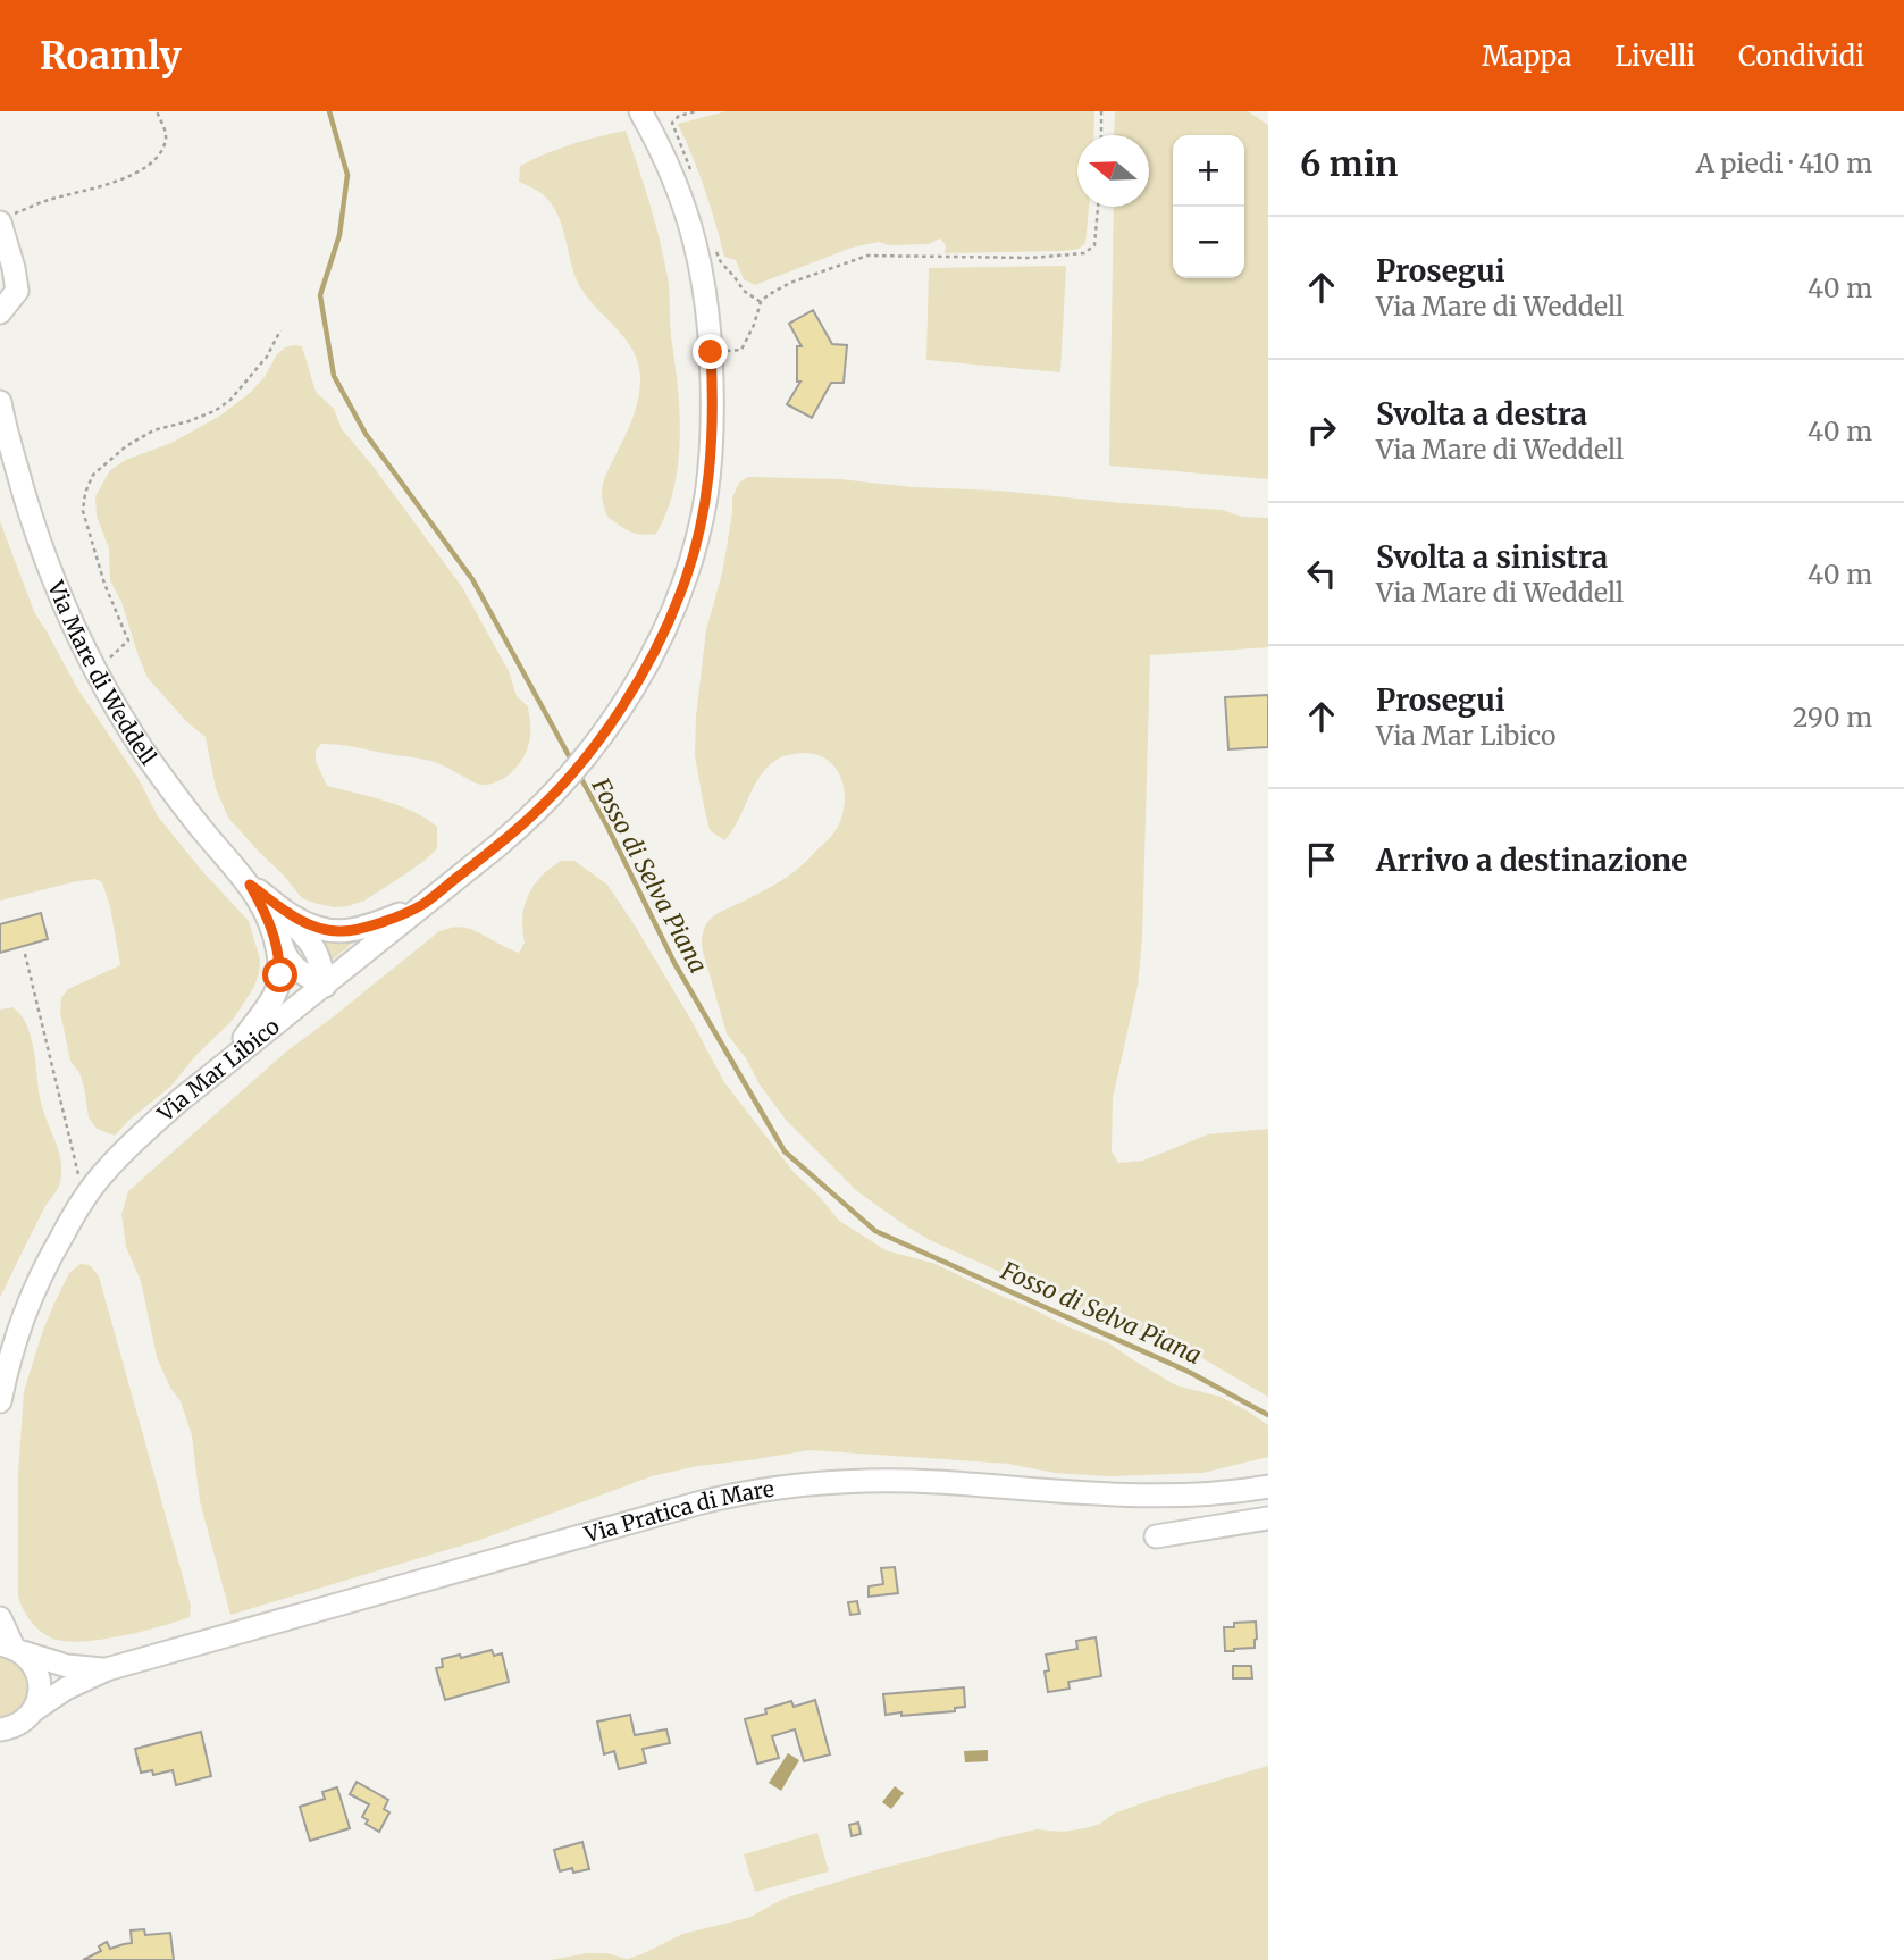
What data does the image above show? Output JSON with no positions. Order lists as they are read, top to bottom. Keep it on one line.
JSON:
{"streets":{"street":["Via Mare di Weddell","Via Mar Libico","Via Pratica di Mare"]},"crossings":[["Via Mare di Weddell","Via Mar Libico"]],"water":["Fosso di Selva Piana"],"north":"left","page":{"header":"Roamly","nav":["Mappa","Livelli","Condividi"],"heading":["6 min","A piedi · 410 m"],"map_buttons":["+","−"],"list":[["Prosegui","Via Mare di Weddell","40 m"],["Svolta a destra","Via Mare di Weddell","40 m"],["Svolta a sinistra","Via Mare di Weddell","40 m"],["Prosegui","Via Mar Libico","290 m"],"Arrivo a destinazione"]}}
